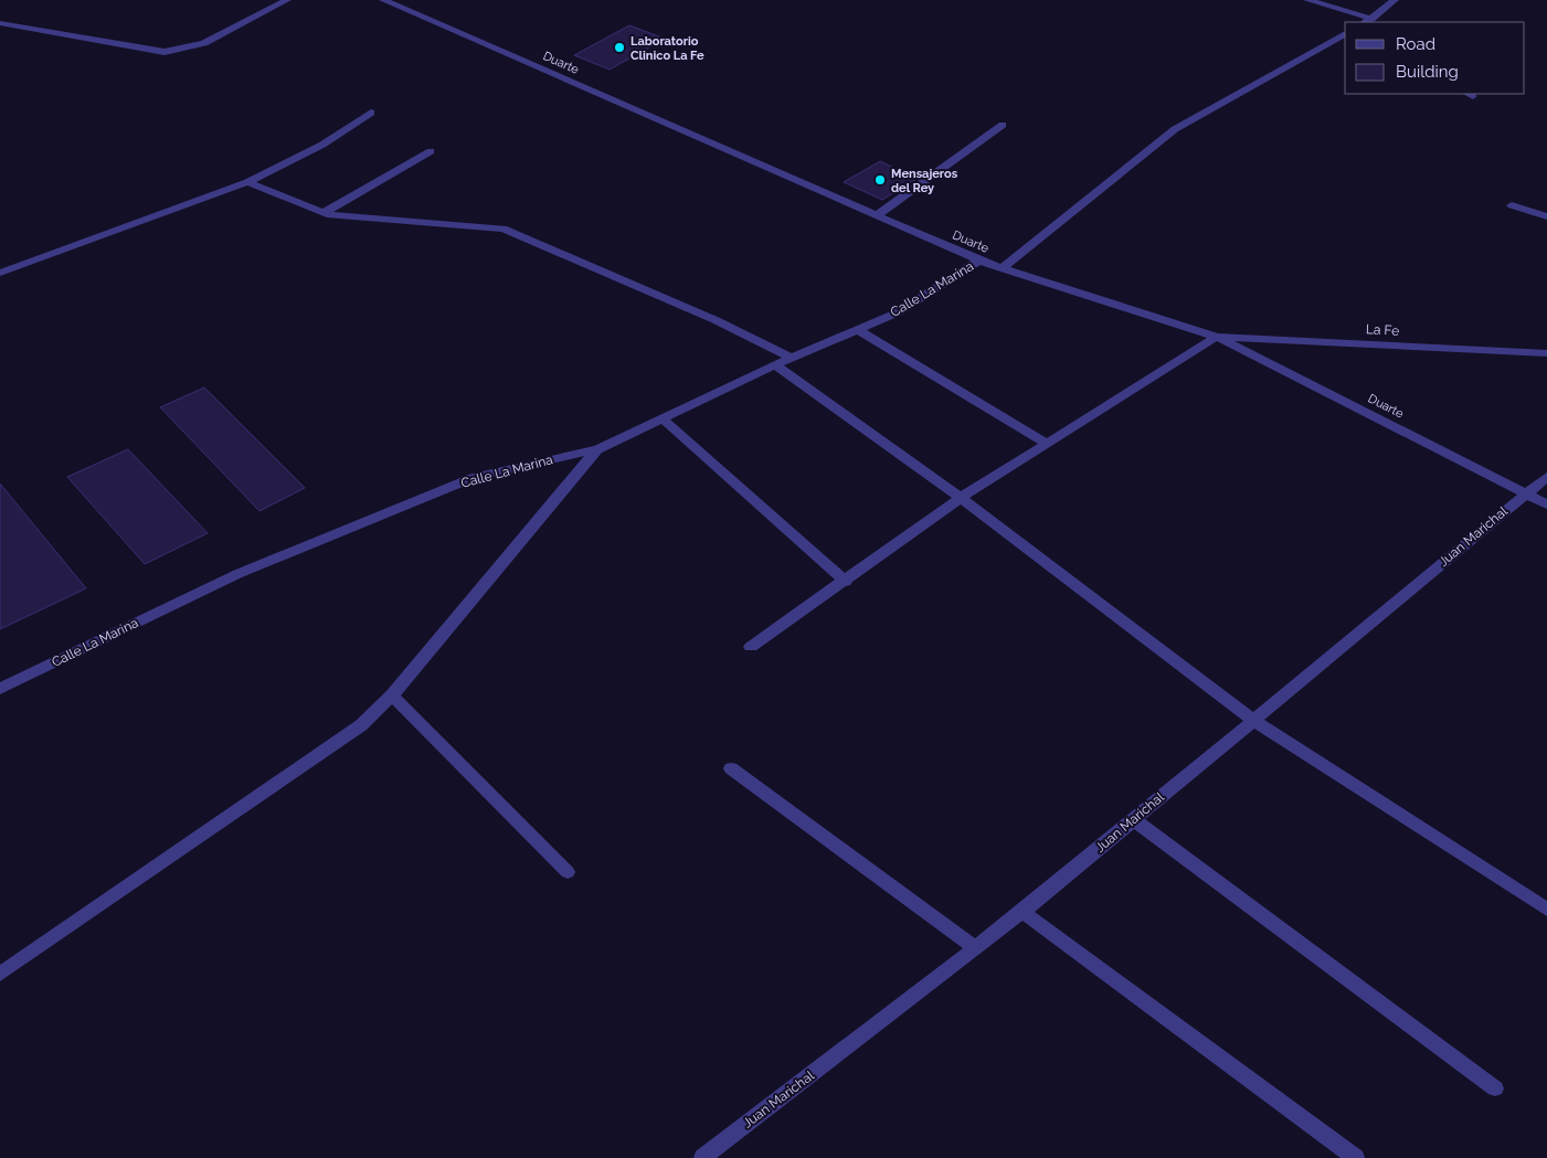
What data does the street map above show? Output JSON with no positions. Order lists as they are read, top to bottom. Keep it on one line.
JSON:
{"streets":{"street":["Duarte","Calle La Marina","La Fe","Juan Marichal"]},"crossings":[["Duarte","Calle La Marina"],["Duarte","La Fe"],["Duarte","Juan Marichal"]],"places":["Laboratorio Clinico La Fe","Mensajeros del Rey"],"legend":["Road","Building"]}
